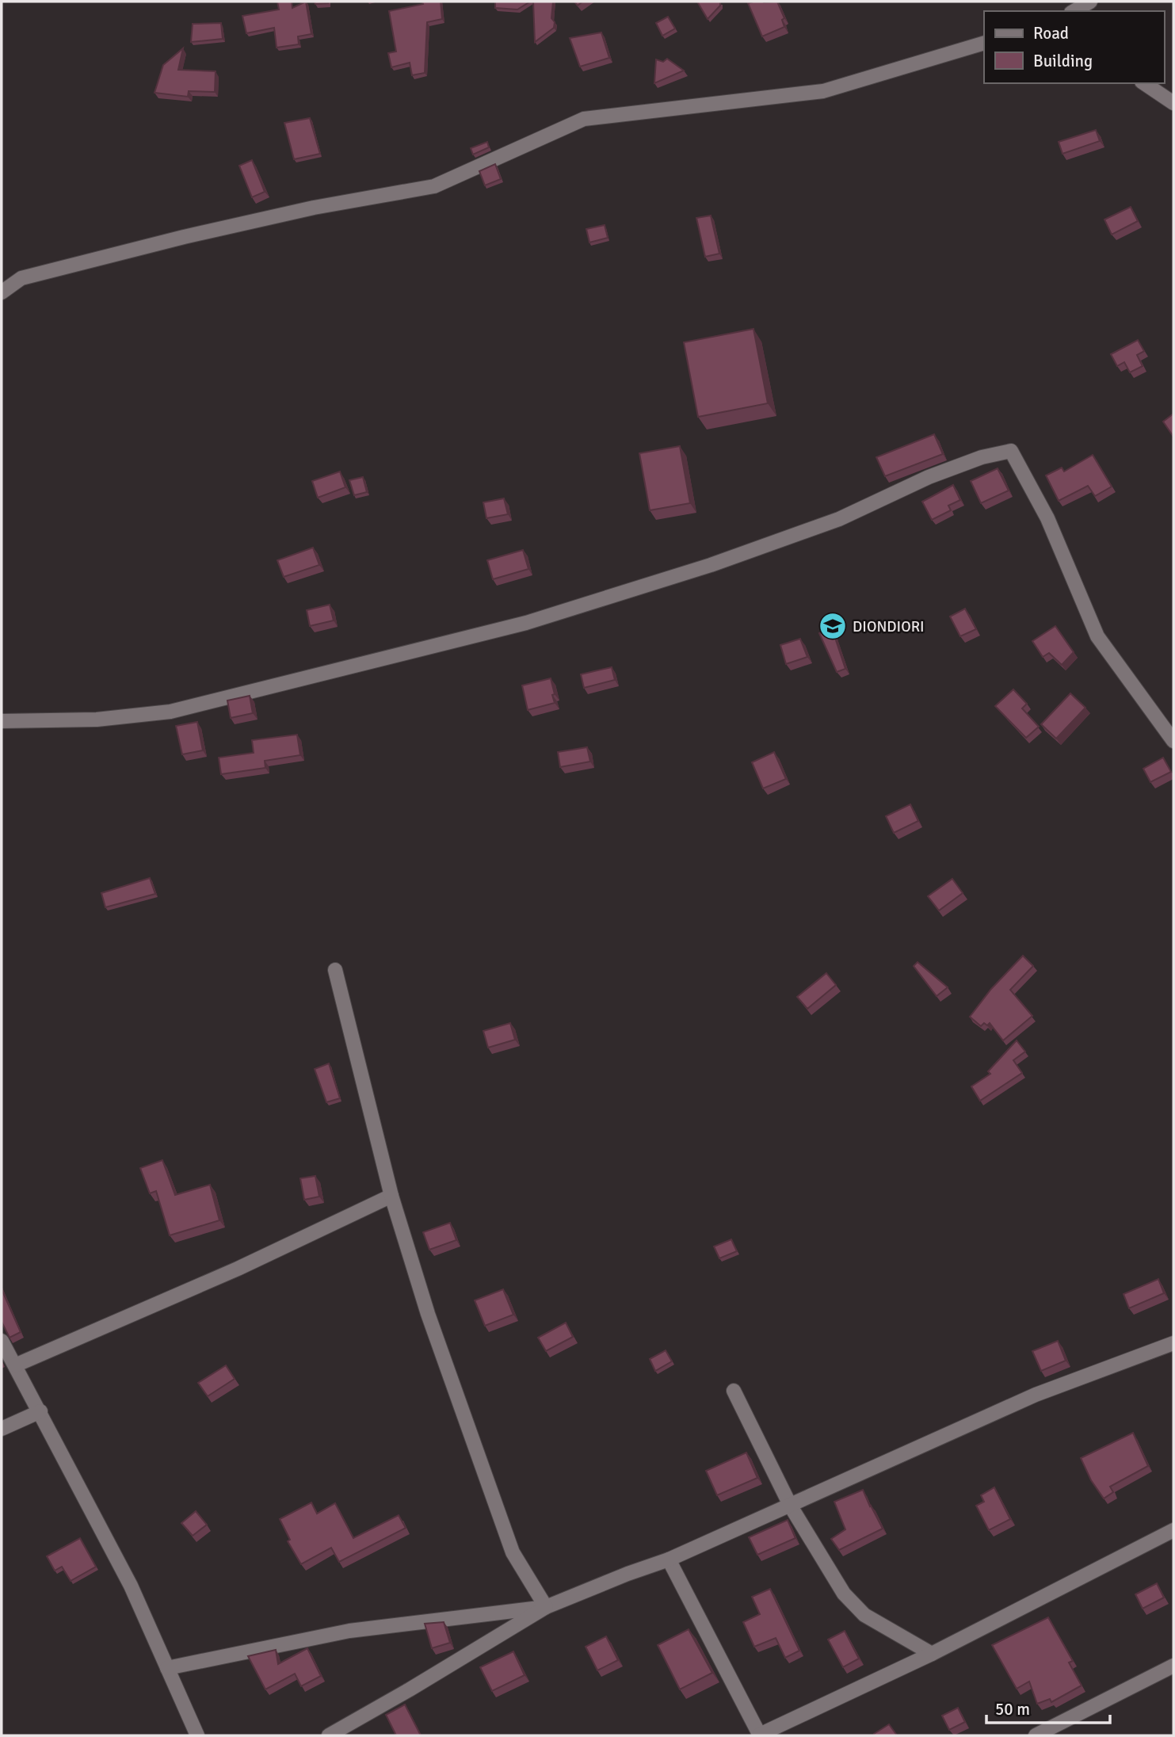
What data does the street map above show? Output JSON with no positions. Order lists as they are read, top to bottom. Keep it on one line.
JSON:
{"places":{"school or university":["DIONDIORI"]},"legend":["Road","Building"],"scale_bar":"50 m"}
